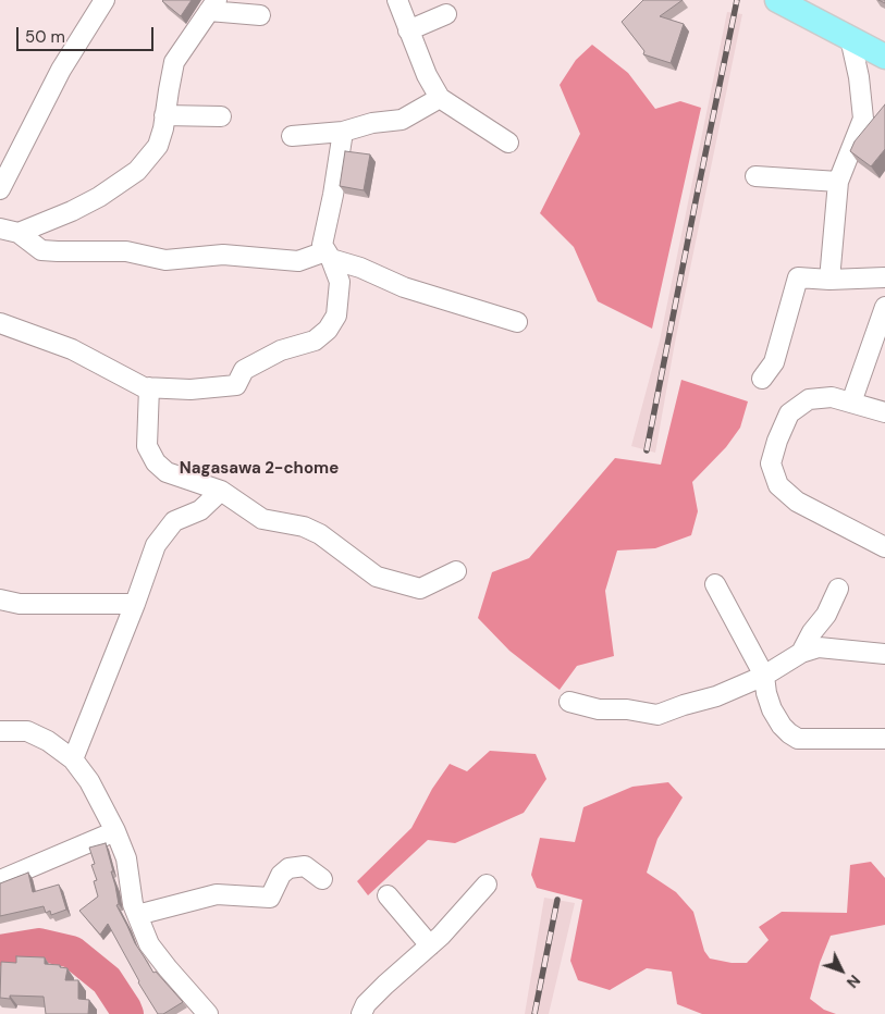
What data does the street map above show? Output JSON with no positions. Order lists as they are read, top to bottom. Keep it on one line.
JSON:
{"districts":["Nagasawa 2-chome"],"scale_bar":"50 m","north":"bottom right"}
